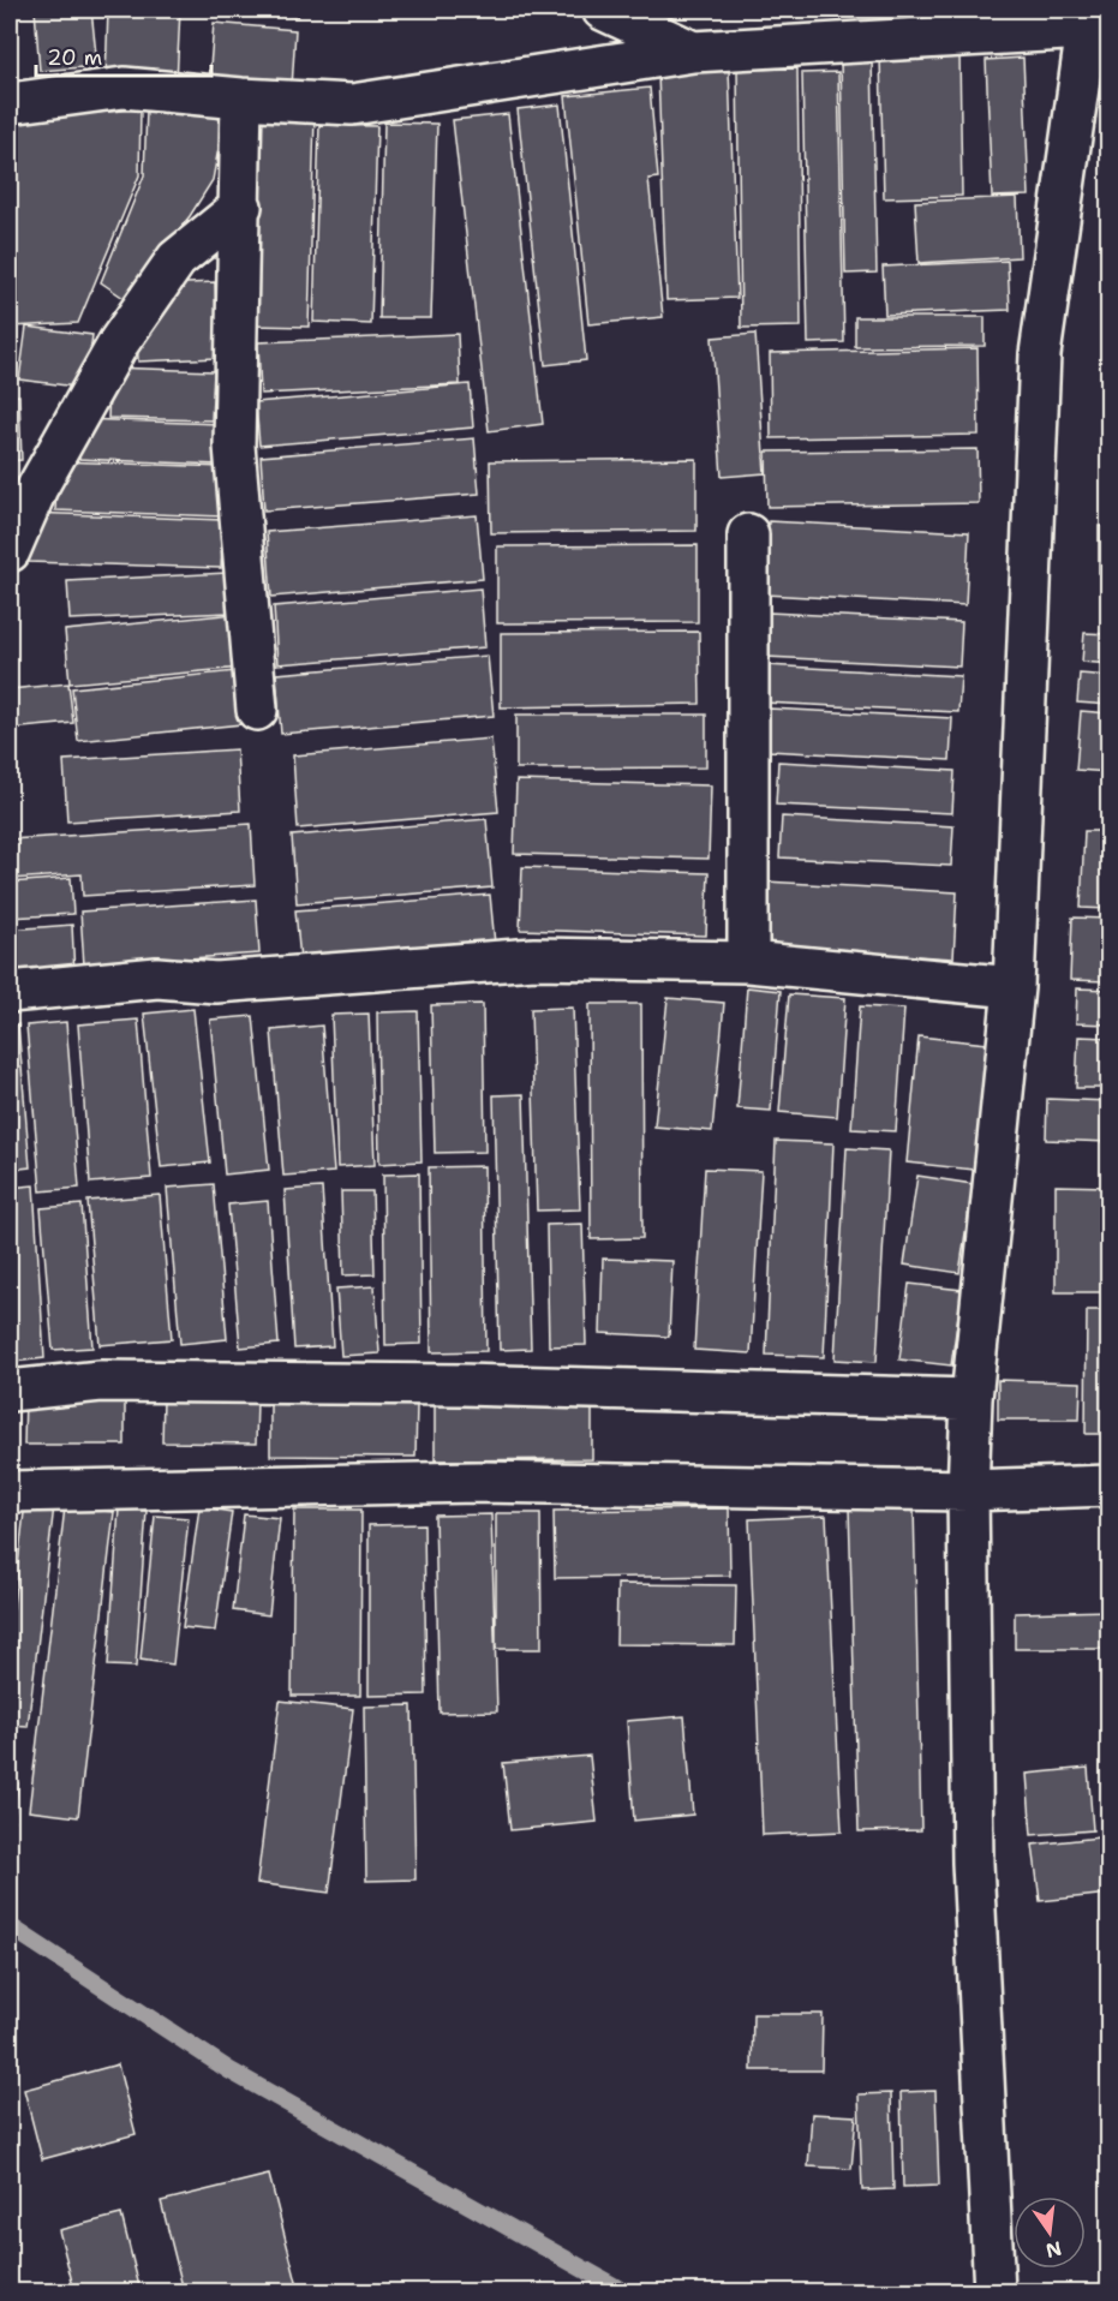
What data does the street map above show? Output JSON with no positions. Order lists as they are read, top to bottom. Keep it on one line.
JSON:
{"scale_bar":"20 m","north":"bottom"}
